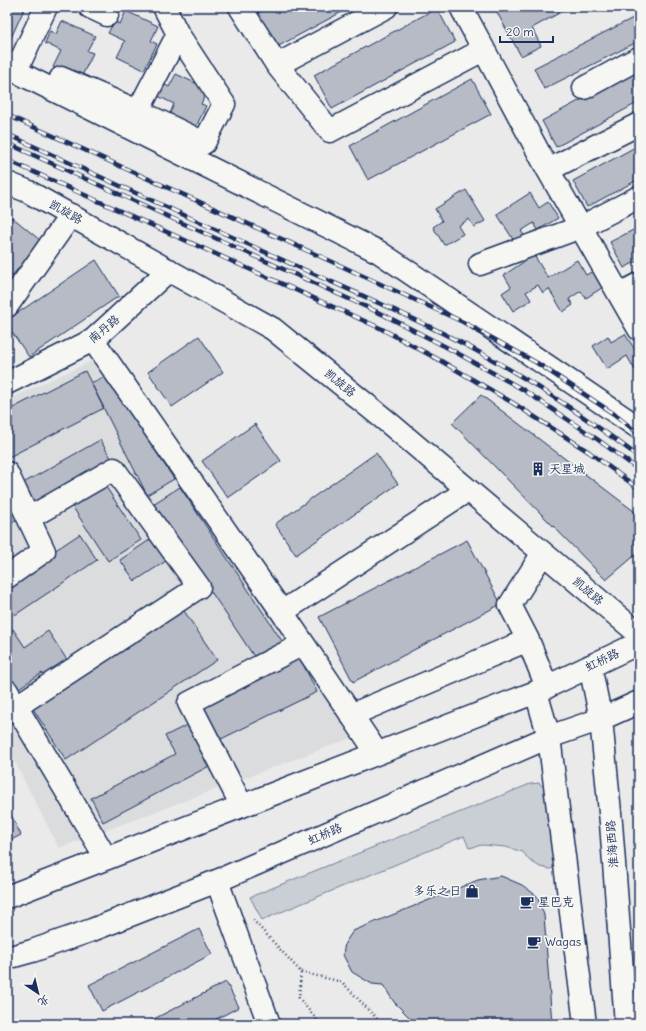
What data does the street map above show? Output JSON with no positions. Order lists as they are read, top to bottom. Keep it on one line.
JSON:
{"streets":{"main road":["凯旋路","南丹路","虹桥路","淮海西路"]},"crossings":[["凯旋路","南丹路"],["虹桥路","淮海西路"]],"places":{"building":["天星城"],"shop":["多乐之日"],"cafe":["星巴克","Wagas"]},"scale_bar":"20 m","north":"bottom right"}
